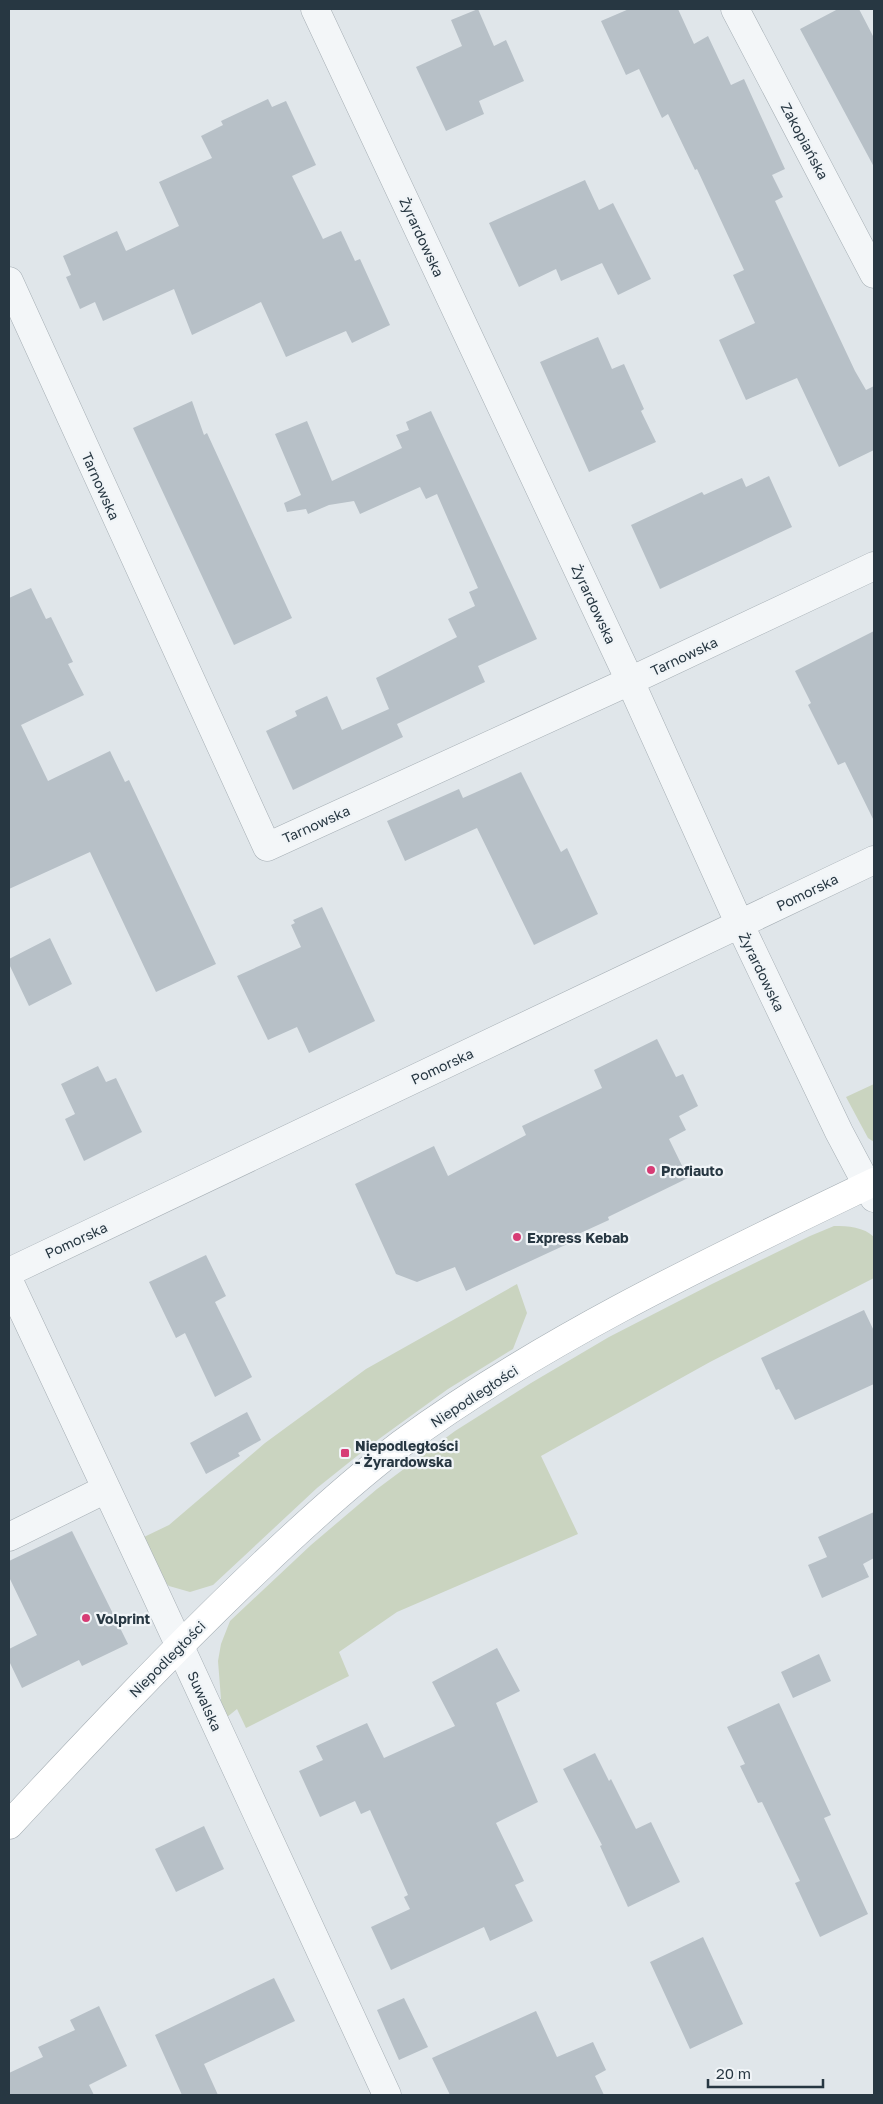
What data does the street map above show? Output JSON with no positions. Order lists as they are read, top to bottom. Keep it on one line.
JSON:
{"streets":{"street":["Zakopiańska","Żyrardowska","Tarnowska","Pomorska","Niepodległości","Suwalska"]},"crossings":[["Żyrardowska","Tarnowska"],["Żyrardowska","Pomorska"],["Żyrardowska","Niepodległości"],["Niepodległości","Suwalska"]],"places":{"other":["Profiauto","Express Kebab","Volprint"],"transit":["Niepodległości - Żyrardowska"]},"scale_bar":"20 m"}
